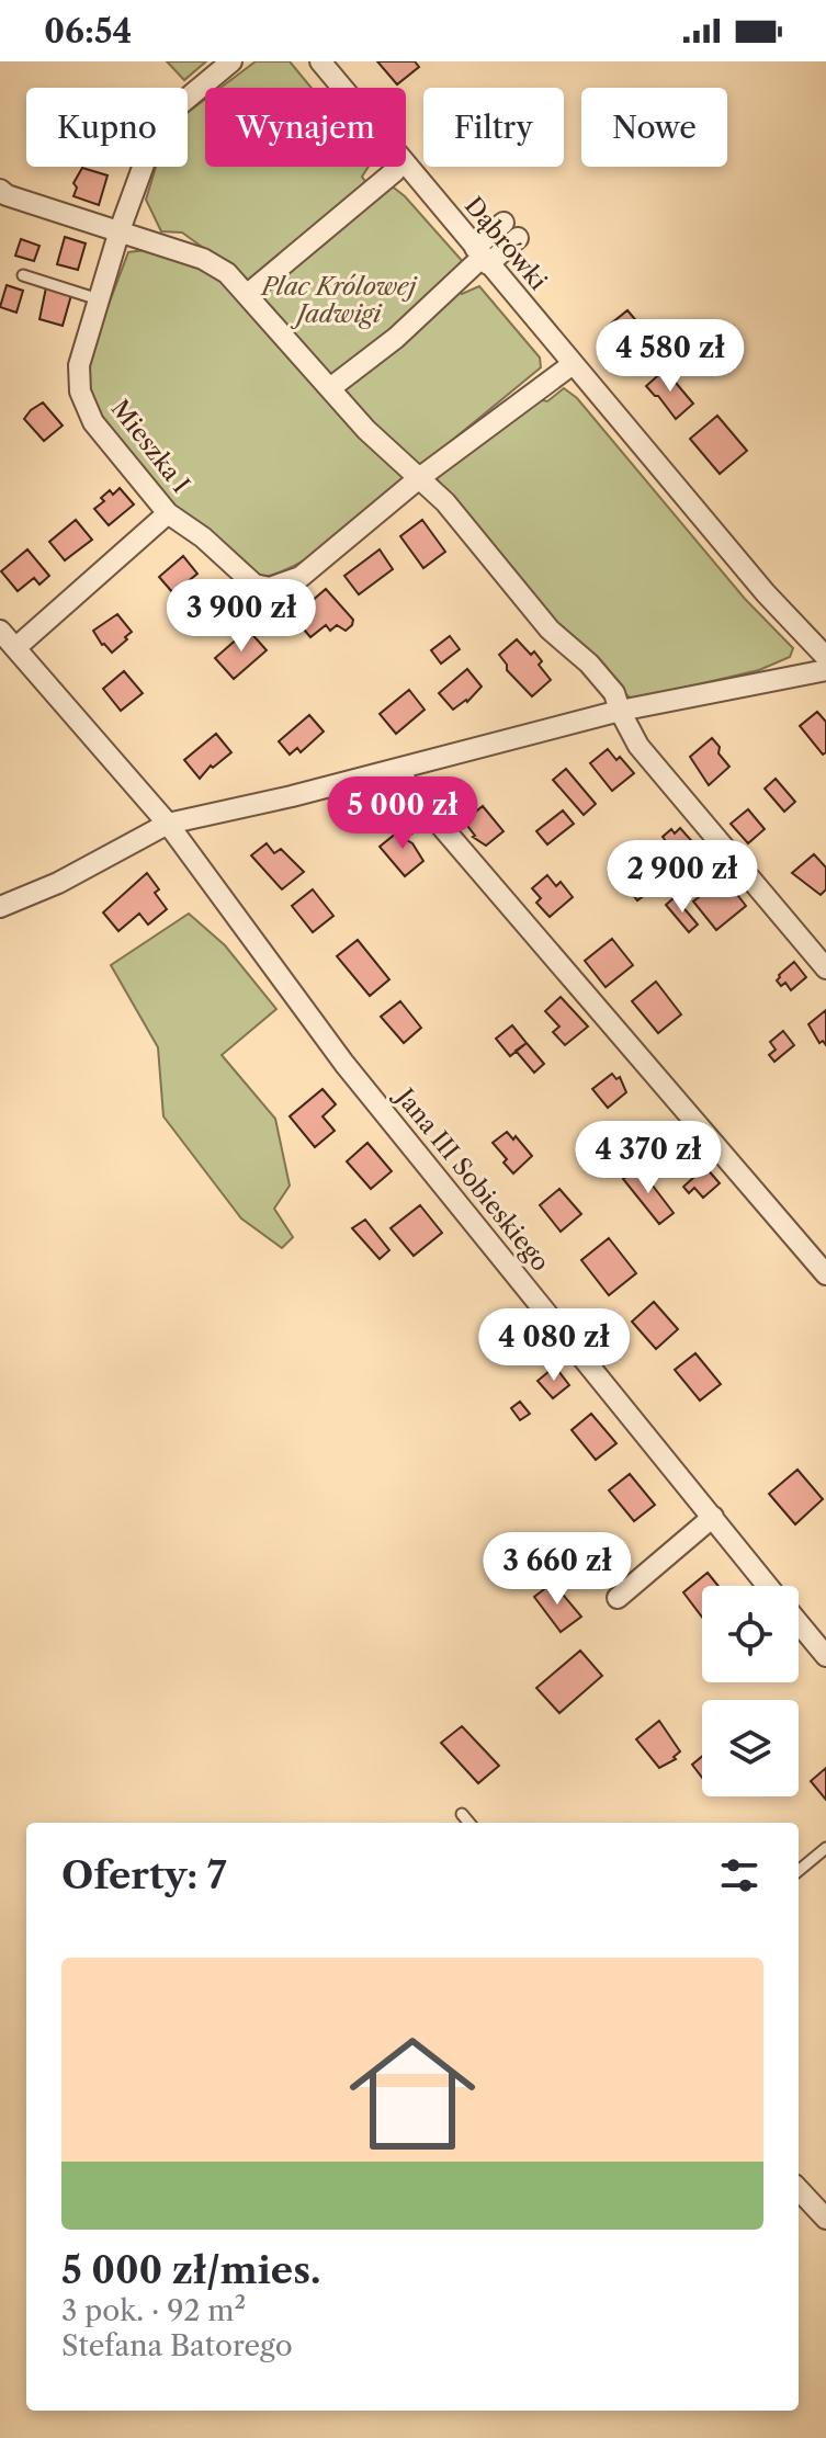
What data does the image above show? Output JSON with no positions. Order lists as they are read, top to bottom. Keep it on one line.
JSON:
{"streets":{"street":["Dąbrówki","Mieszka I","Jana III Sobieskiego"]},"crossings":[["Dąbrówki","Mieszka I"]],"parks":["Plac Królowej Jadwigi"],"page":{"status":"06:54","chip":["Kupno","Wynajem","Filtry","Nowe"],"price":["4 580 zł","3 900 zł","5 000 zł","2 900 zł","4 370 zł","4 080 zł","3 660 zł"],"heading":"Oferty: 7","list":[{"name":"5 000 zł/mies.","note":"3 pok. · 92 m² · Stefana Batorego"}]}}
